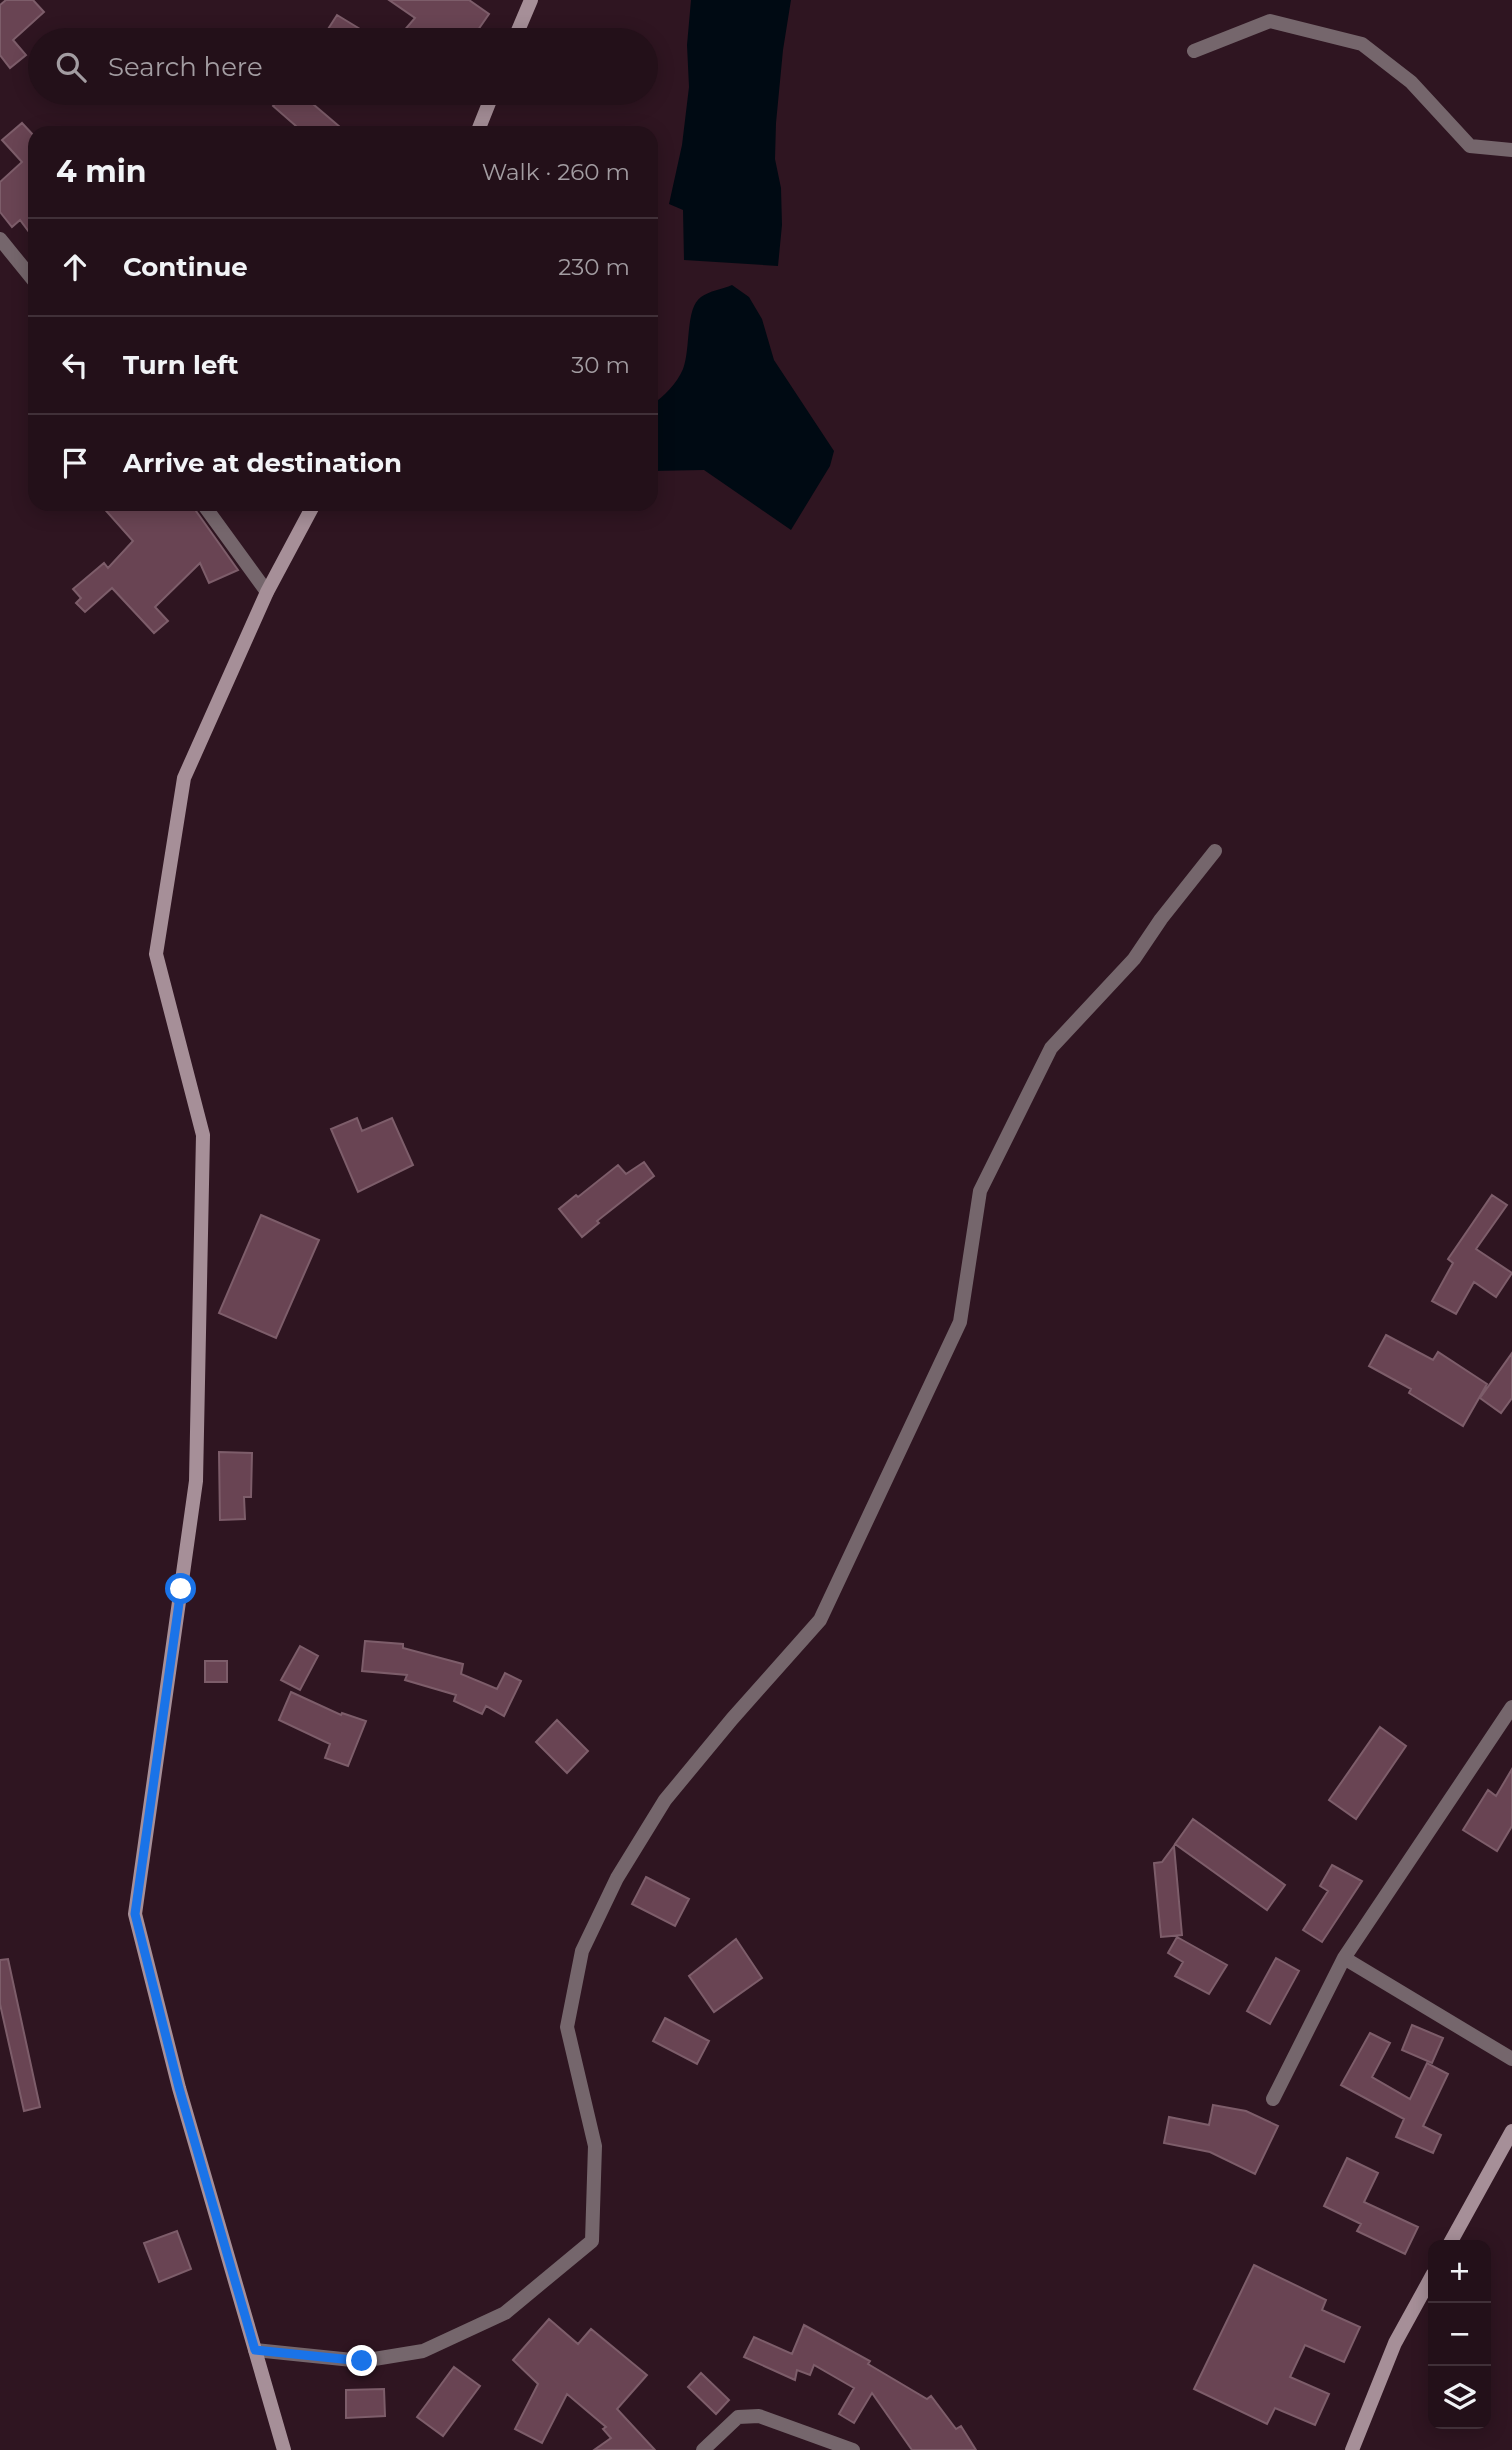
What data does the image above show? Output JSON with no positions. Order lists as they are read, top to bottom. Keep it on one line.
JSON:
{"page":{"search":"Search here","heading":["4 min","Walk · 260 m"],"list":[["Continue","230 m"],["Turn left","30 m"],"Arrive at destination"],"map_buttons":["+","−"]}}
